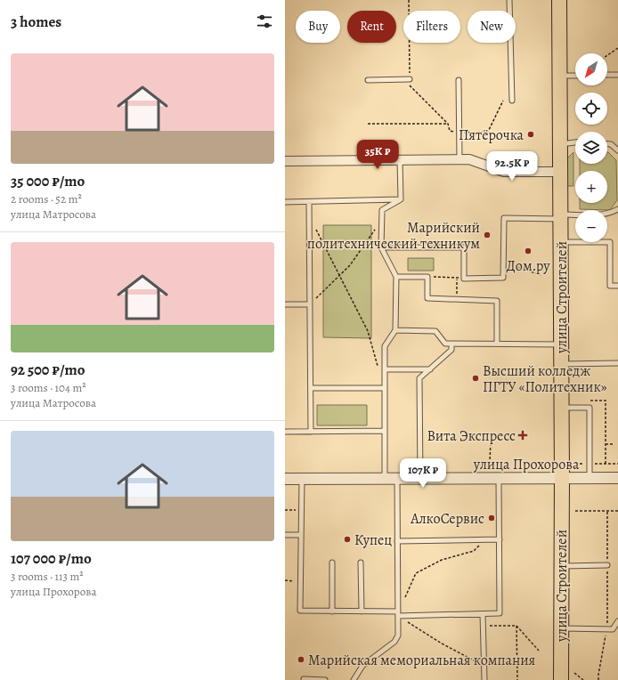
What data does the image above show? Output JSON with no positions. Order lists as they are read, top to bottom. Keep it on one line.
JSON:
{"streets":{"main road":["улица Строителей"],"street":["улица Прохорова"]},"crossings":[["улица Строителей","улица Прохорова"]],"places":{"other":["Пятёрочка","Марийский политехнический техникум","Дом.ру","Высший колледж ПГТУ «Политехник»","АлкоСервис","Купец","Марийская мемориальная компания"],"health":["Вита Экспресс"]},"north":"bottom left","page":{"heading":"3 homes","chip":["Buy","Rent","Filters","New"],"list":[{"name":"35 000 ₽/mo","note":"2 rooms · 52 m² · улица Матросова"},{"name":"92 500 ₽/mo","note":"3 rooms · 104 m² · улица Матросова"},{"name":"107 000 ₽/mo","note":"3 rooms · 113 m² · улица Прохорова"}],"map_buttons":["+","−"],"price":["35K ₽","92.5K ₽","107K ₽"]}}
